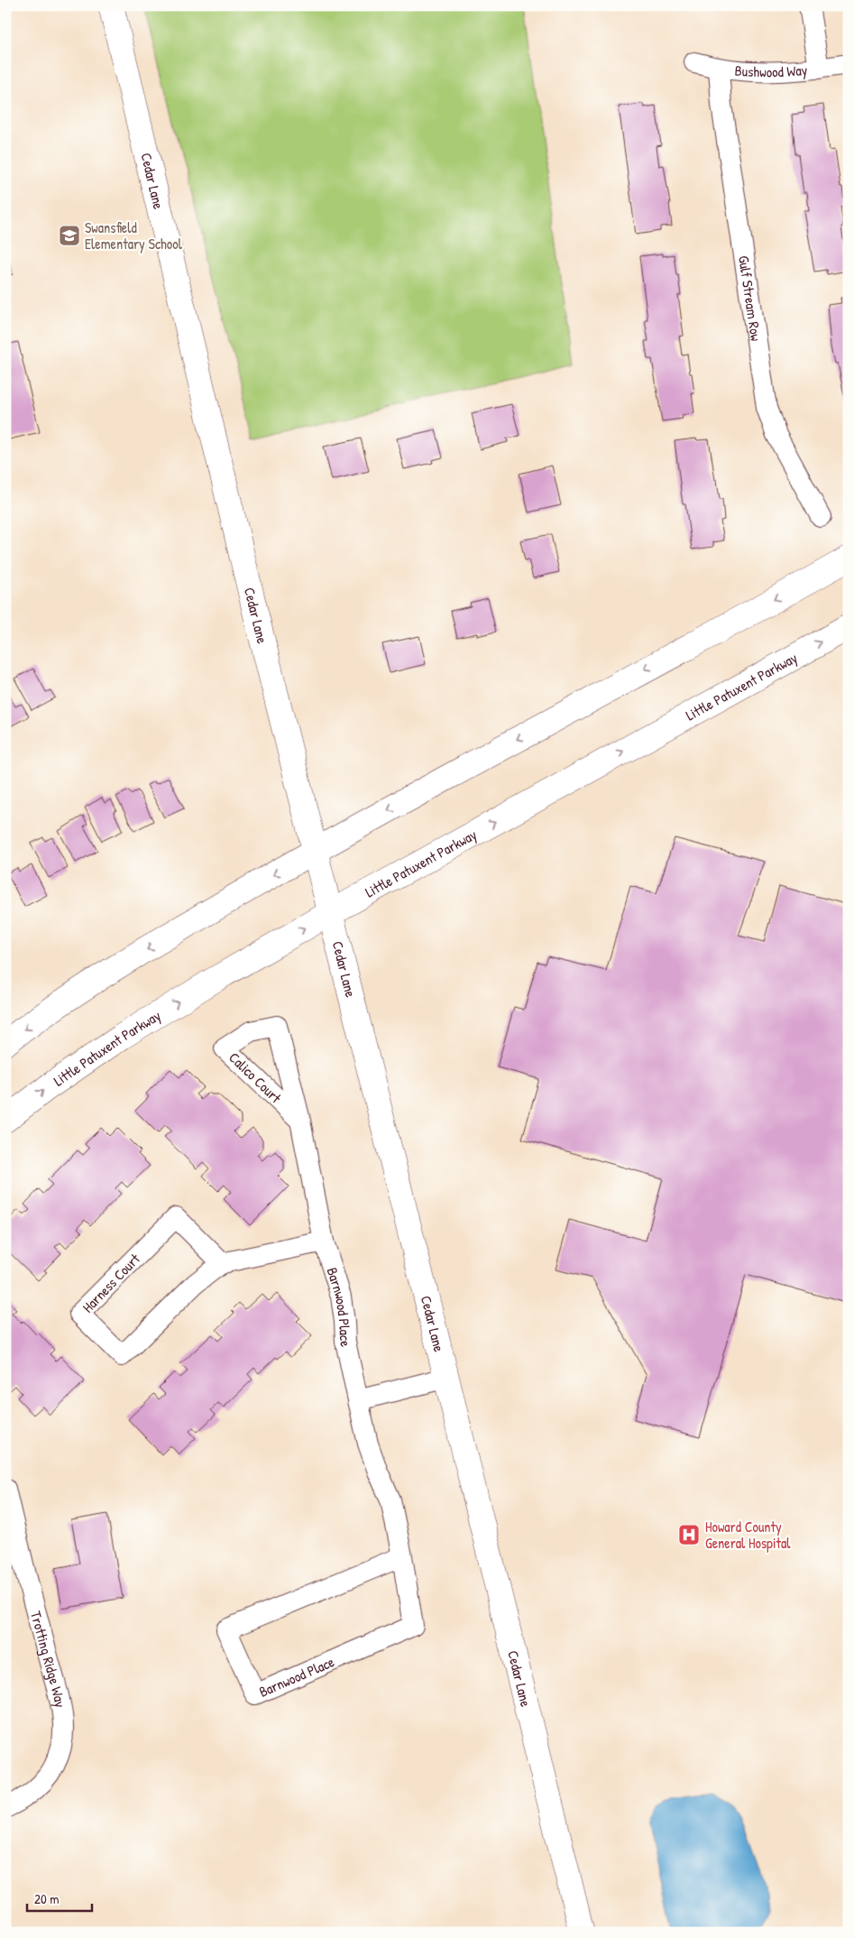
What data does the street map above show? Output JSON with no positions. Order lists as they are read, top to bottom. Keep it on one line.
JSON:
{"streets":{"main road":["Cedar Lane","Little Patuxent Parkway"],"street":["Bushwood Way","Gulf Stream Row","Calico Court","Harness Court","Barnwood Place","Trotting Ridge Way"]},"crossings":[["Bushwood Way","Gulf Stream Row"],["Cedar Lane","Little Patuxent Parkway"],["Calico Court","Harness Court"],["Calico Court","Barnwood Place"],["Harness Court","Barnwood Place"]],"places":{"school or university":["Swansfield Elementary School"],"hospital":["Howard County General Hospital"]},"scale_bar":"20 m"}
